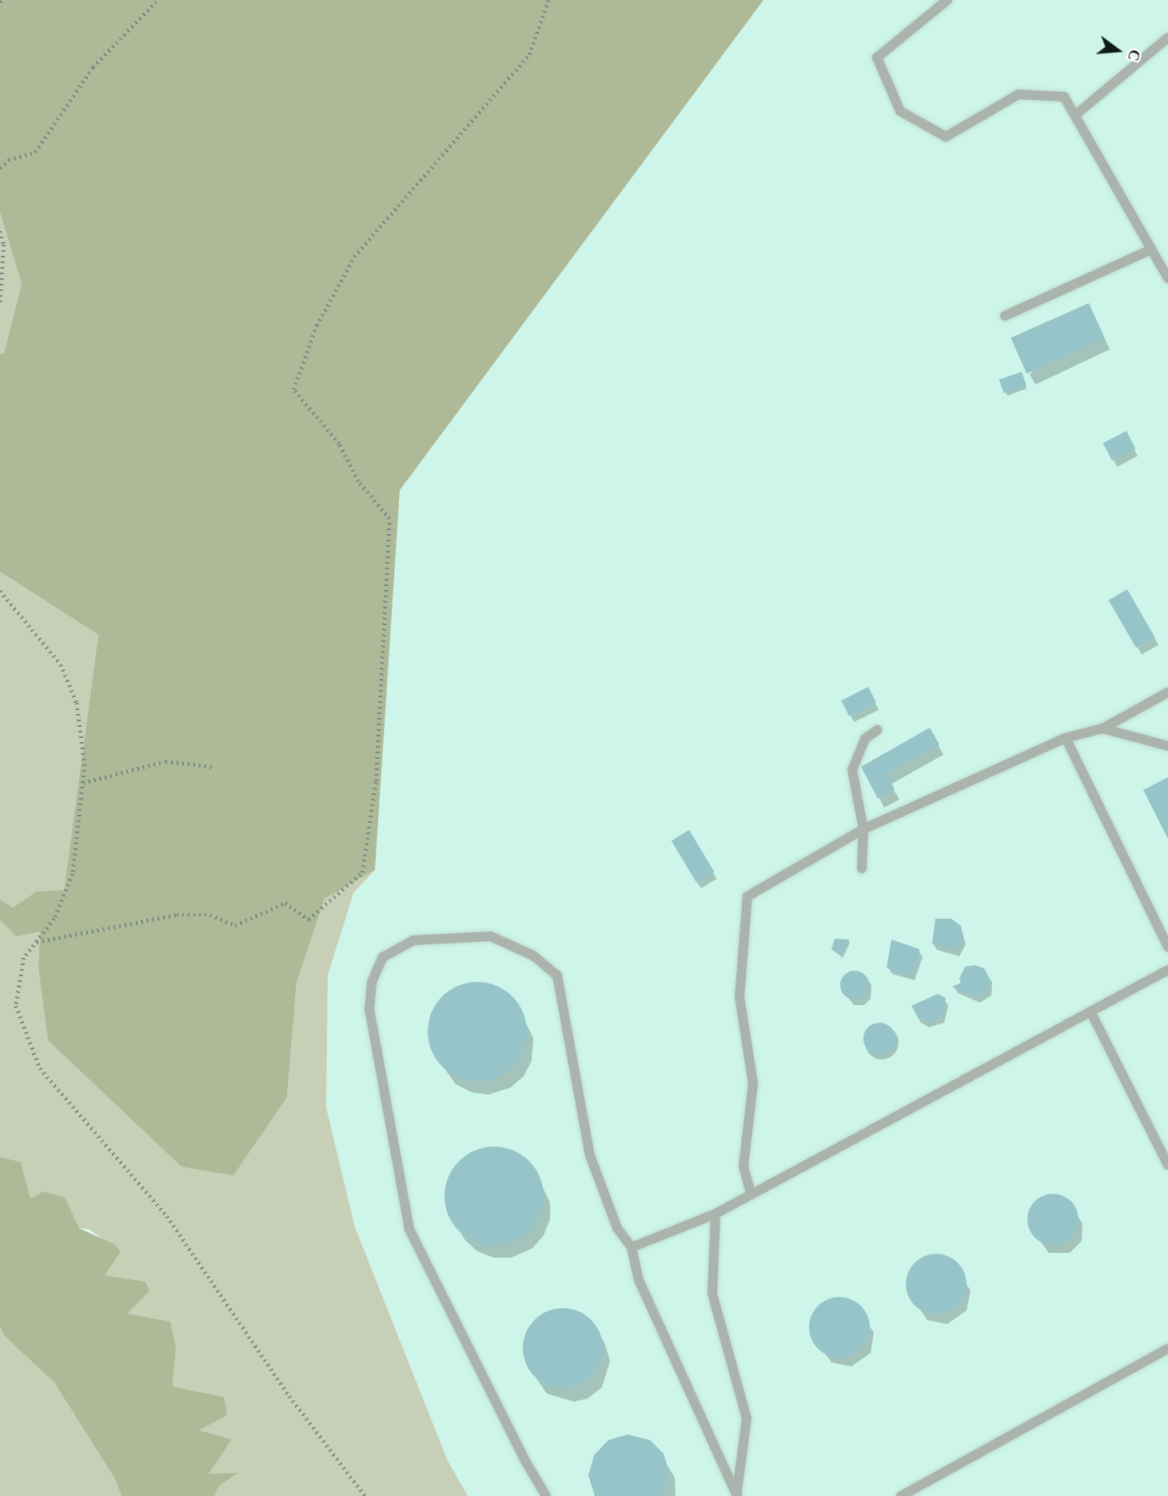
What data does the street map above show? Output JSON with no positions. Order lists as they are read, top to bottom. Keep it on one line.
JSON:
{"north":"right"}
